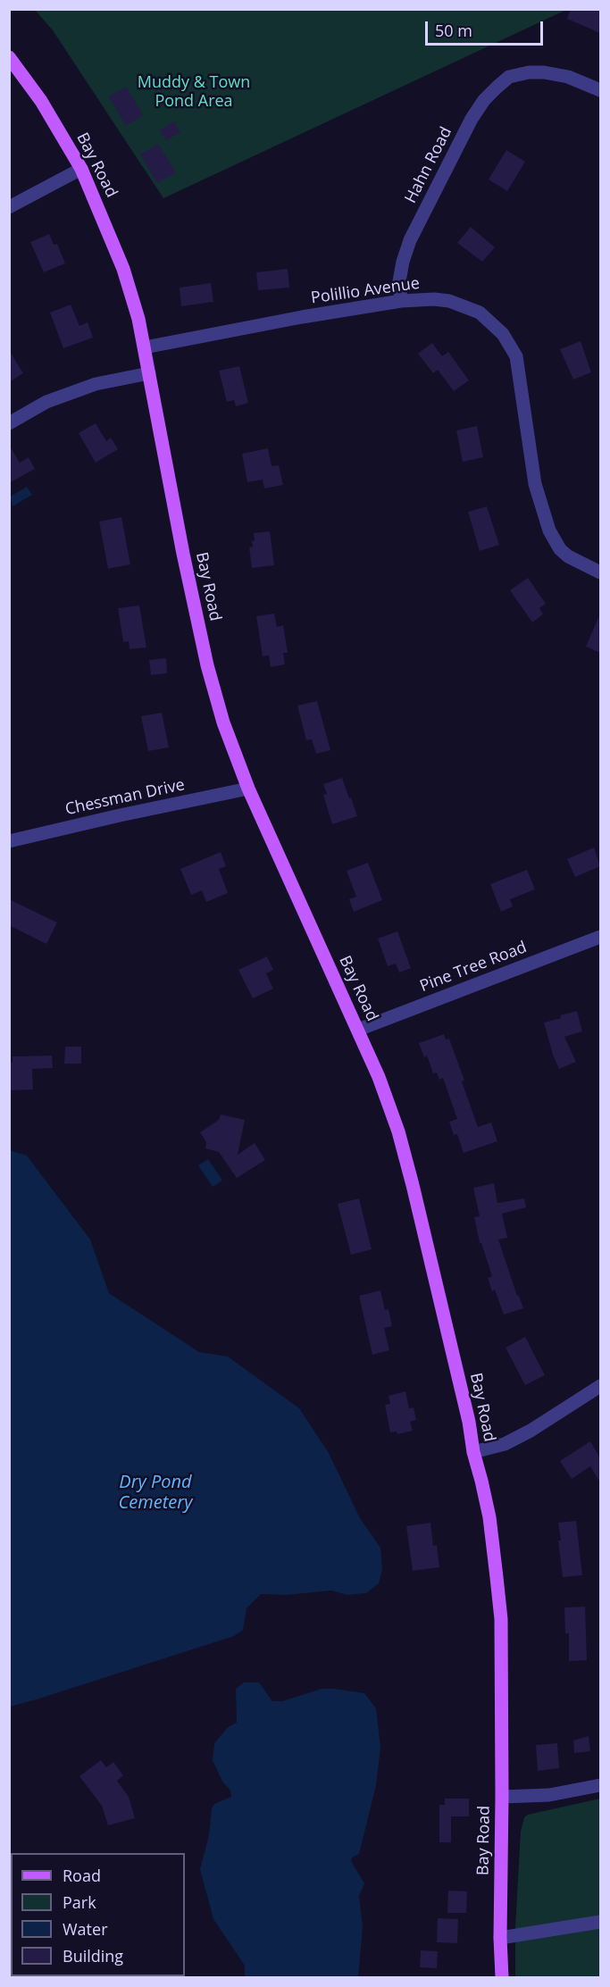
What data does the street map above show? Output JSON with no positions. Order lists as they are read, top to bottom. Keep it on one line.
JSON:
{"streets":{"main road":["Bay Road"],"street":["Hahn Road","Polillio Avenue","Chessman Drive","Pine Tree Road"]},"crossings":[["Bay Road","Polillio Avenue"],["Bay Road","Chessman Drive"],["Bay Road","Pine Tree Road"],["Hahn Road","Polillio Avenue"]],"water":["Dry Pond Cemetery"],"parks":["Muddy & Town Pond Area"],"legend":["Road","Park","Water","Building"],"scale_bar":"50 m"}
